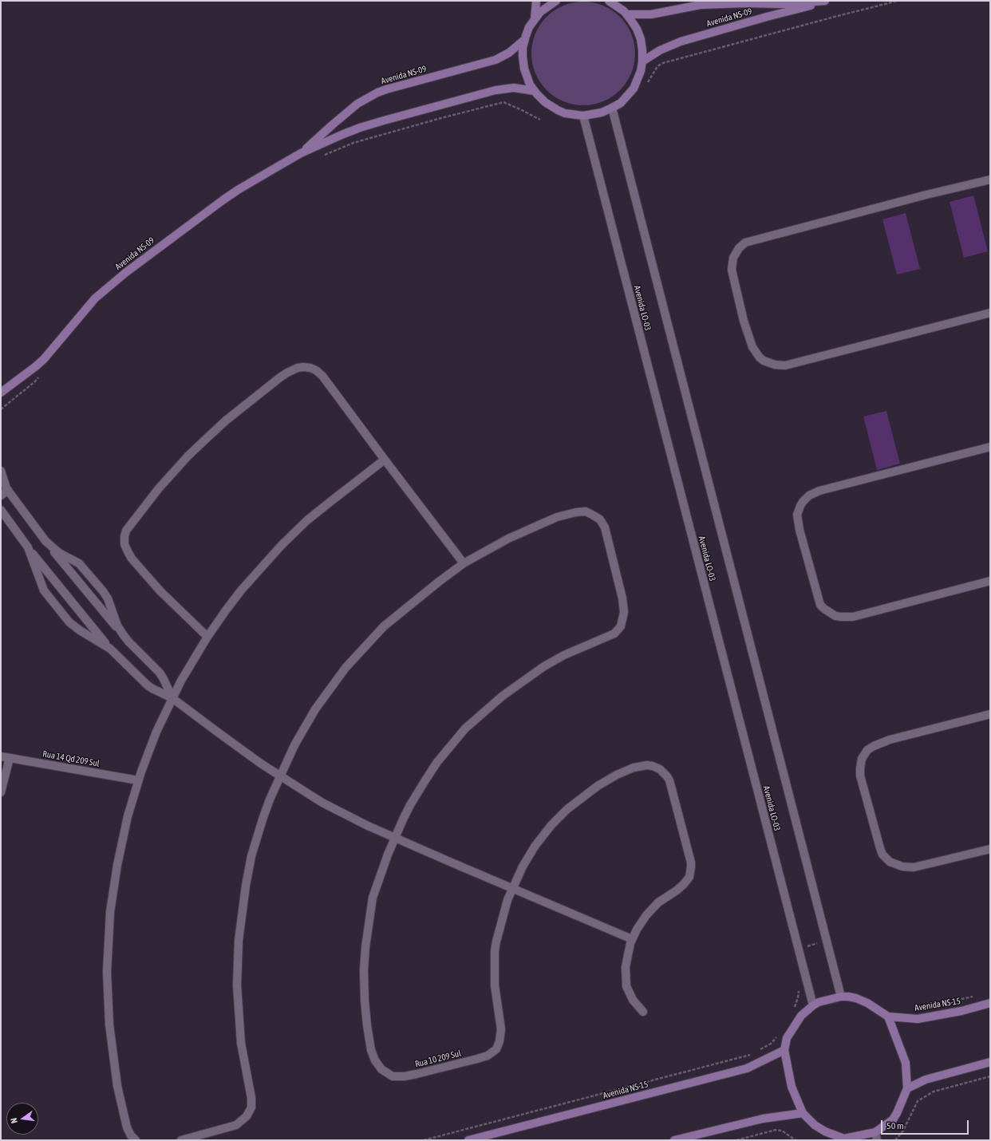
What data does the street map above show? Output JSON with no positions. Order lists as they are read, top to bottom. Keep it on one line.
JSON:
{"streets":{"street":["Avenida NS-09","Avenida LO-03","Rua 14 Qd 209 Sul","Avenida NS-15","Rua 10 209 Sul"]},"scale_bar":"50 m","north":"left"}
